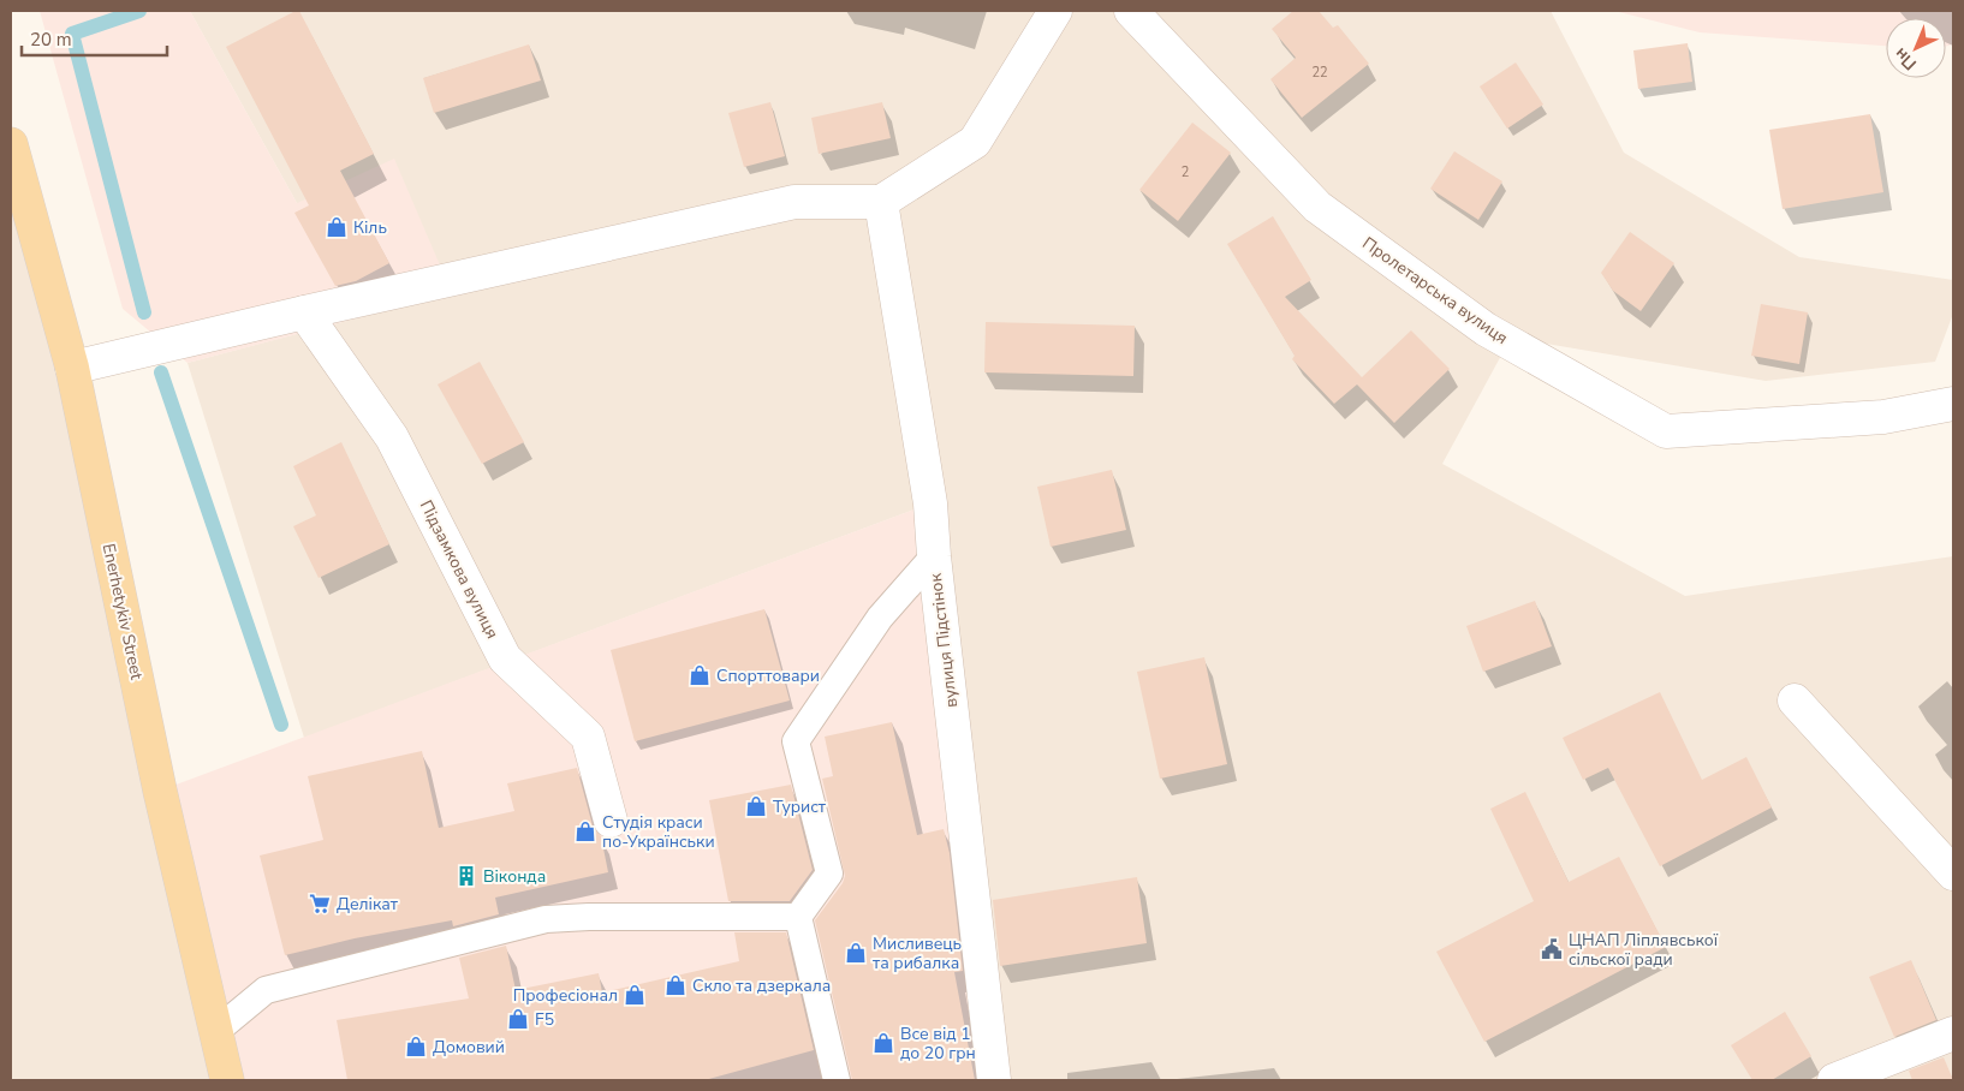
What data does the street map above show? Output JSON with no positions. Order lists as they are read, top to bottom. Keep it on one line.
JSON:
{"streets":{"main road":["Enerhetykiv Street"],"street":["Пролетарська вулиця","Підзамкова вулиця","вулиця Підстінок"]},"places":{"shop":["Кіль","Спорттовари","Турист","Студія краси по-Українськи","Мисливець та рибалка","Скло та дзеркала","Професіонал","F5","Все від 1 до 20 грн","Домовий"],"building":["Віконда"],"supermarket":["Делікат"],"public building":["ЦНАП Ліплявської сільскої ради"]},"house_numbers":["22","2"],"scale_bar":"20 m","north":"bottom left"}
